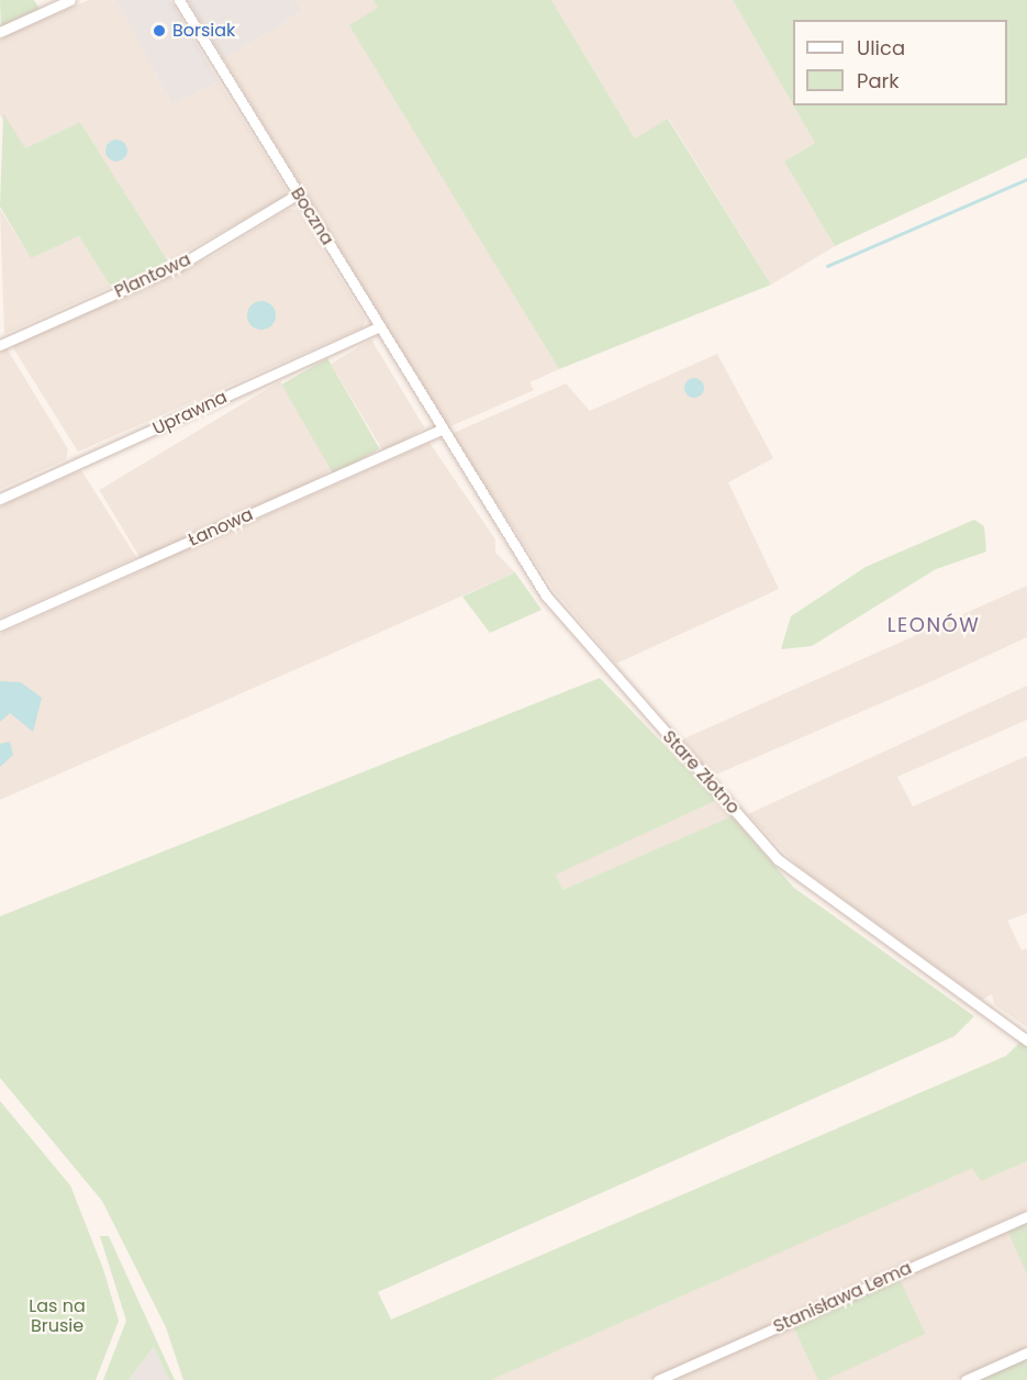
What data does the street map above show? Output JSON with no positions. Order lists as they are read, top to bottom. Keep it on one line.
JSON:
{"streets":{"street":["Boczna","Plantowa","Uprawna","Łanowa","Stare Złotno","Stanisława Lema"]},"crossings":[["Boczna","Plantowa"],["Boczna","Uprawna"],["Boczna","Łanowa"],["Boczna","Stare Złotno"],["Łanowa","Stare Złotno"]],"districts":["LEONÓW"],"parks":["Las na Brusie"],"places":["Borsiak"],"legend":["Ulica","Park"]}
